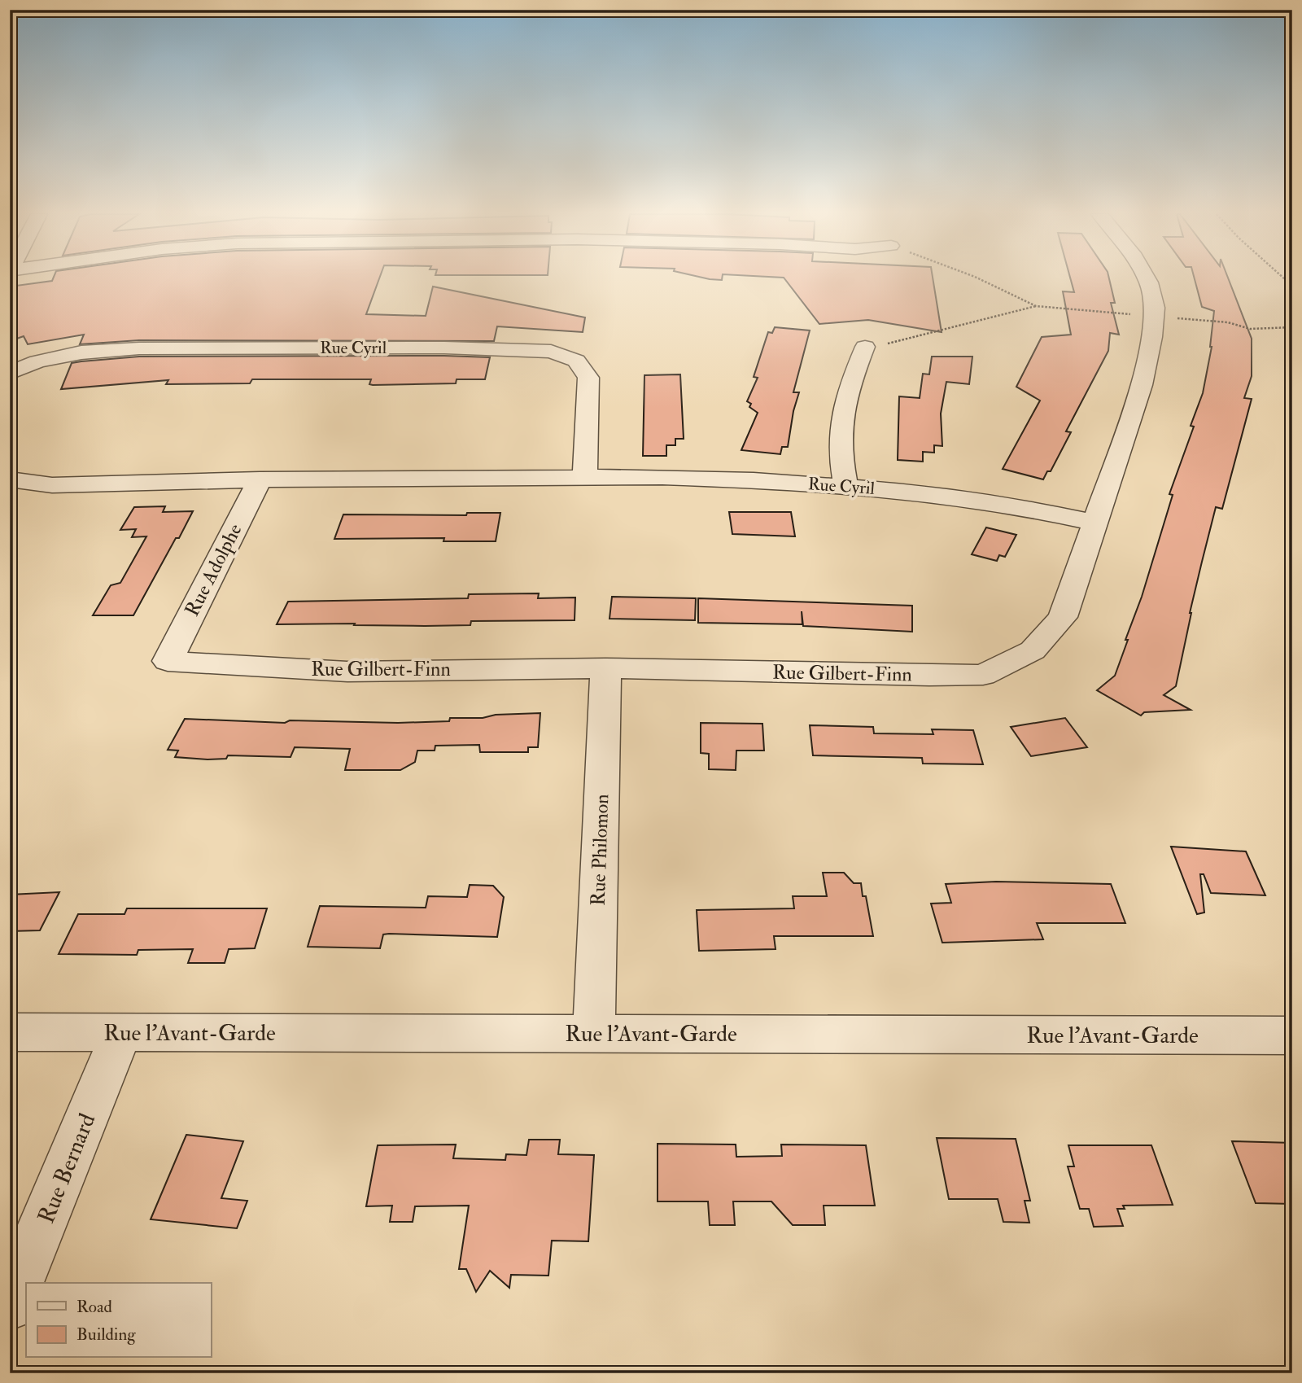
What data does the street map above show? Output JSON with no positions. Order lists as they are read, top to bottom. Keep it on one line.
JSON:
{"streets":{"street":["Rue Cyril","Rue Adolphe","Rue Gilbert-Finn","Rue Philomon","Rue l'Avant-Garde","Rue Bernard"]},"crossings":[["Rue Cyril","Rue Adolphe"],["Rue Cyril","Rue Gilbert-Finn"],["Rue Adolphe","Rue Gilbert-Finn"],["Rue Gilbert-Finn","Rue Philomon"],["Rue Philomon","Rue l'Avant-Garde"],["Rue l'Avant-Garde","Rue Bernard"]],"legend":["Road","Building"]}
